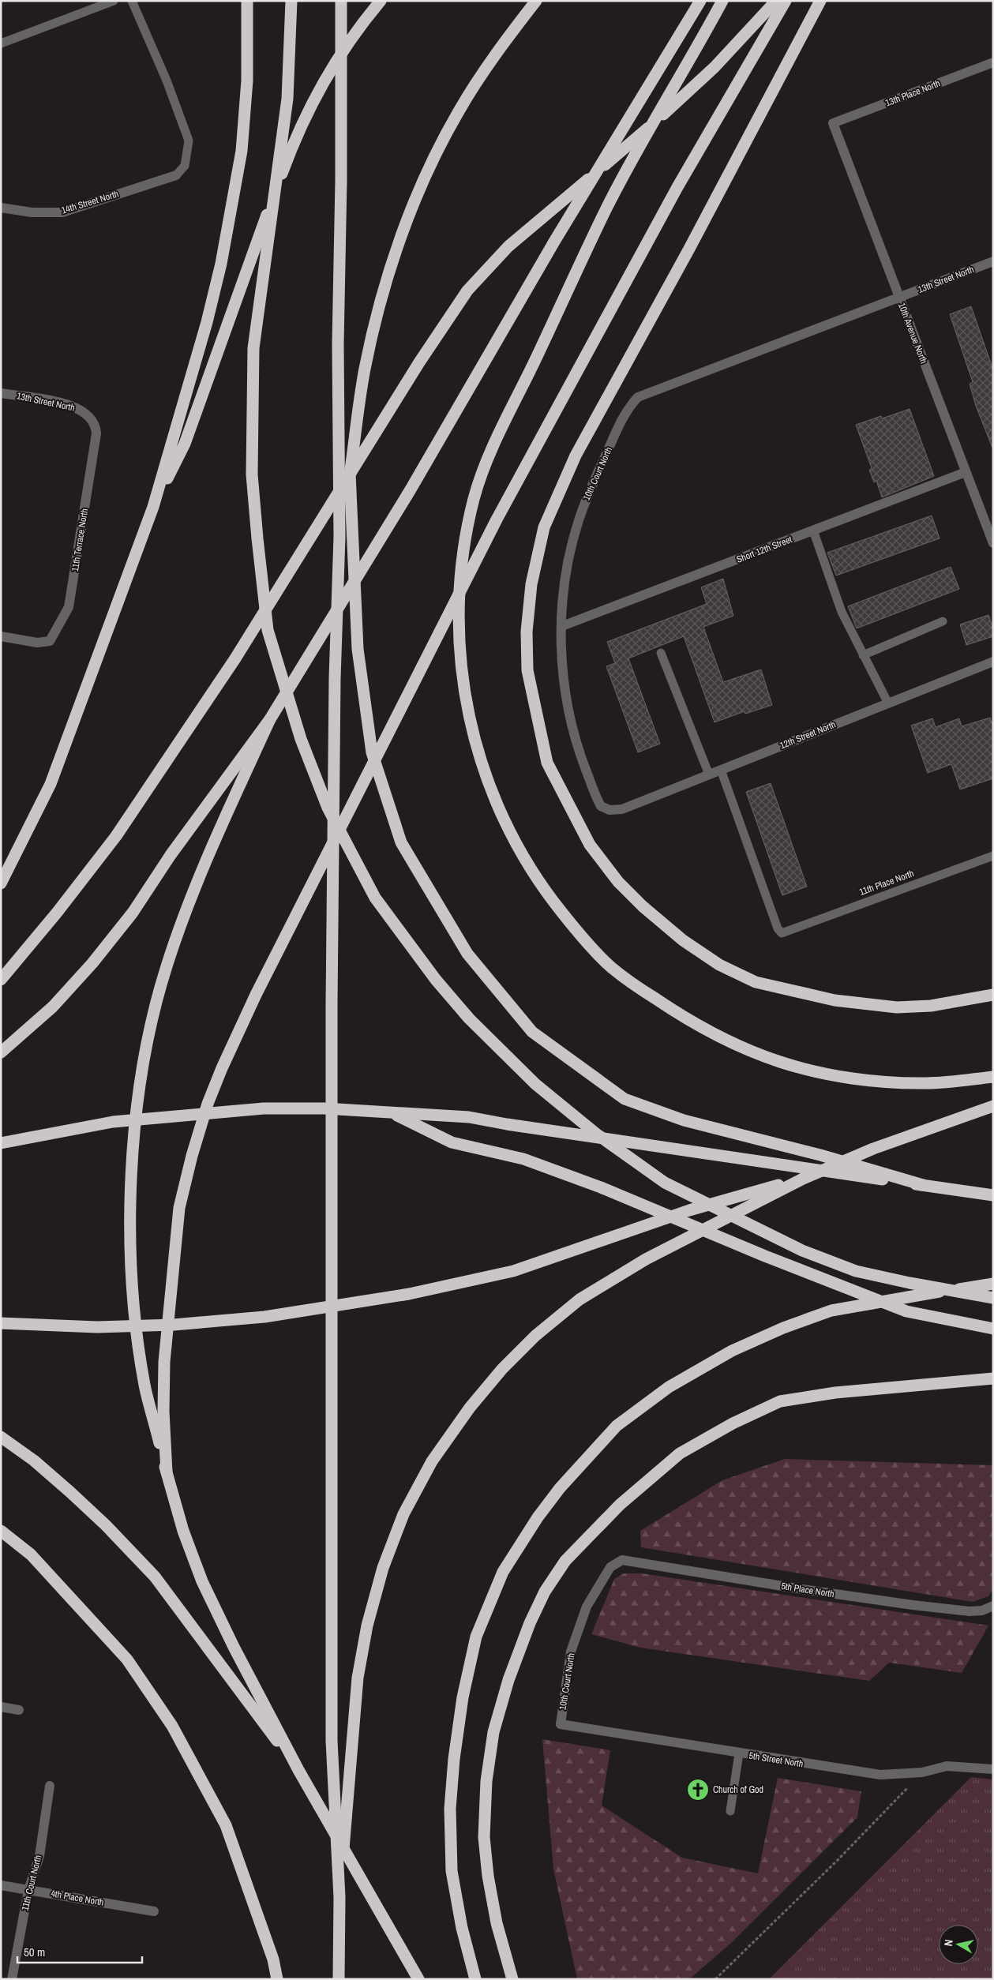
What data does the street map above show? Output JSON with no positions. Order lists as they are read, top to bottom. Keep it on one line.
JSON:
{"streets":{"street":["13th Place North","14th Street North","13th Street North","10th Avenue North","10th Court North","11th Terrace North","Short 12th Street","12th Street North","5th Place North","5th Street North","11th Court North","4th Place North"],"lane":["11th Place North"]},"crossings":[["13th Place North","10th Avenue North"],["13th Street North","10th Avenue North"],["13th Street North","10th Court North"],["13th Street North","11th Terrace North"],["10th Avenue North","10th Court North"],["10th Avenue North","Short 12th Street"],["10th Court North","Short 12th Street"],["10th Court North","12th Street North"],["10th Court North","5th Place North"],["10th Court North","5th Street North"],["12th Street North","11th Place North"],["11th Court North","4th Place North"]],"places":{"church":["Church of God"]},"scale_bar":"50 m","north":"left"}
